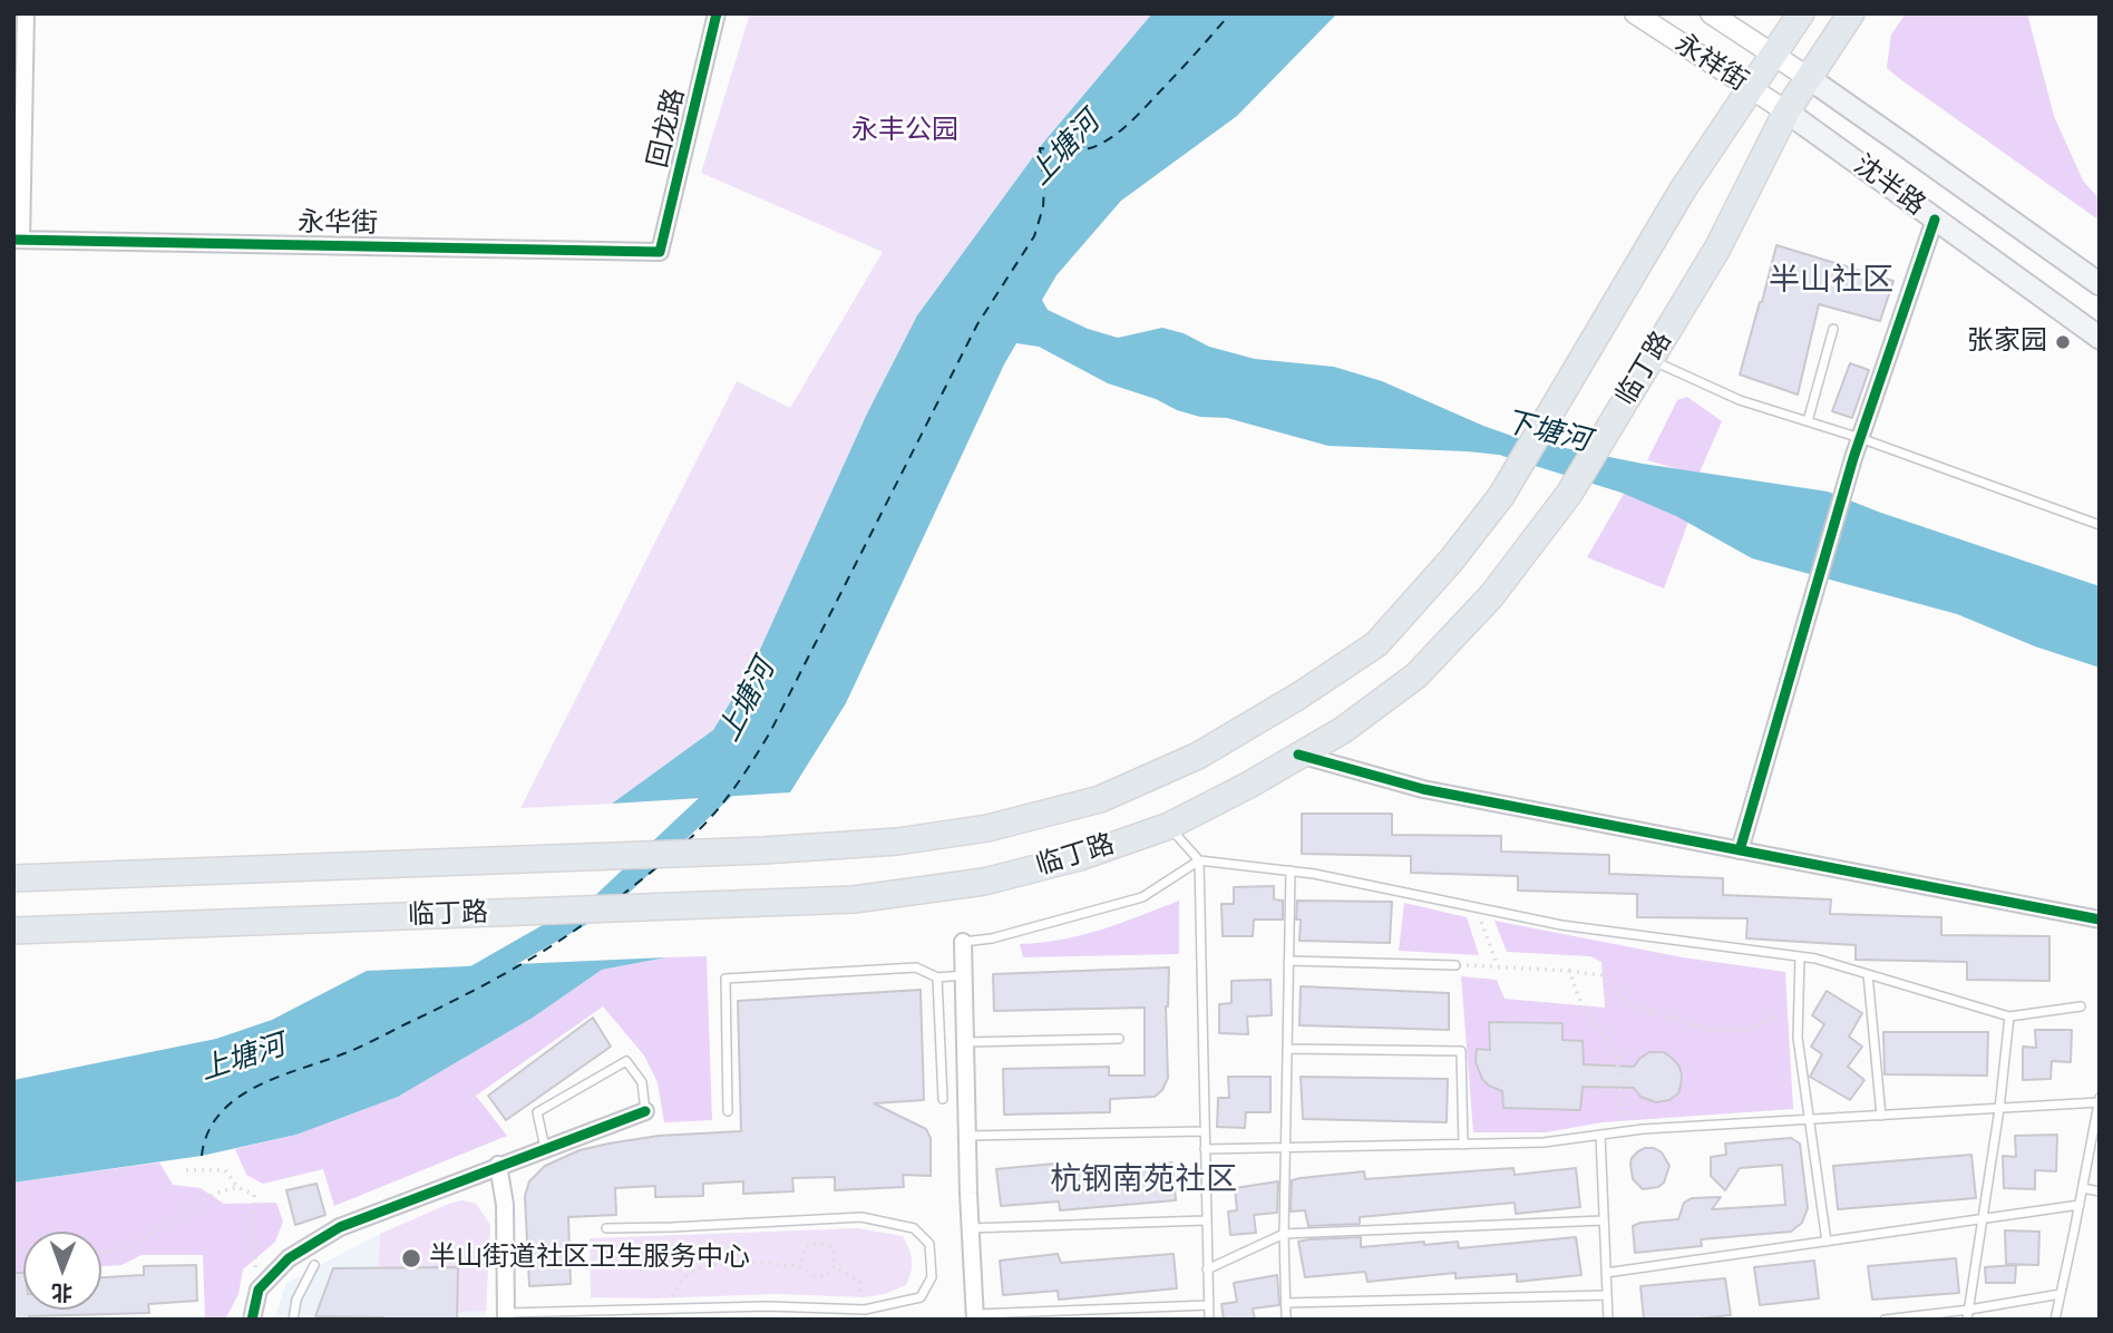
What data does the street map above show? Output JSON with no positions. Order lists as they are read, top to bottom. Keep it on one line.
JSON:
{"streets":{"main road":["沈半路","临丁路"],"street":["永祥街","回龙路","永华街"]},"crossings":[["永祥街","沈半路"],["永祥街","临丁路"],["回龙路","永华街"],["沈半路","临丁路"]],"districts":["半山社区","杭钢南苑社区"],"water":["上塘河","下塘河"],"parks":["永丰公园"],"places":["张家园","半山街道社区卫生服务中心"],"north":"bottom"}
